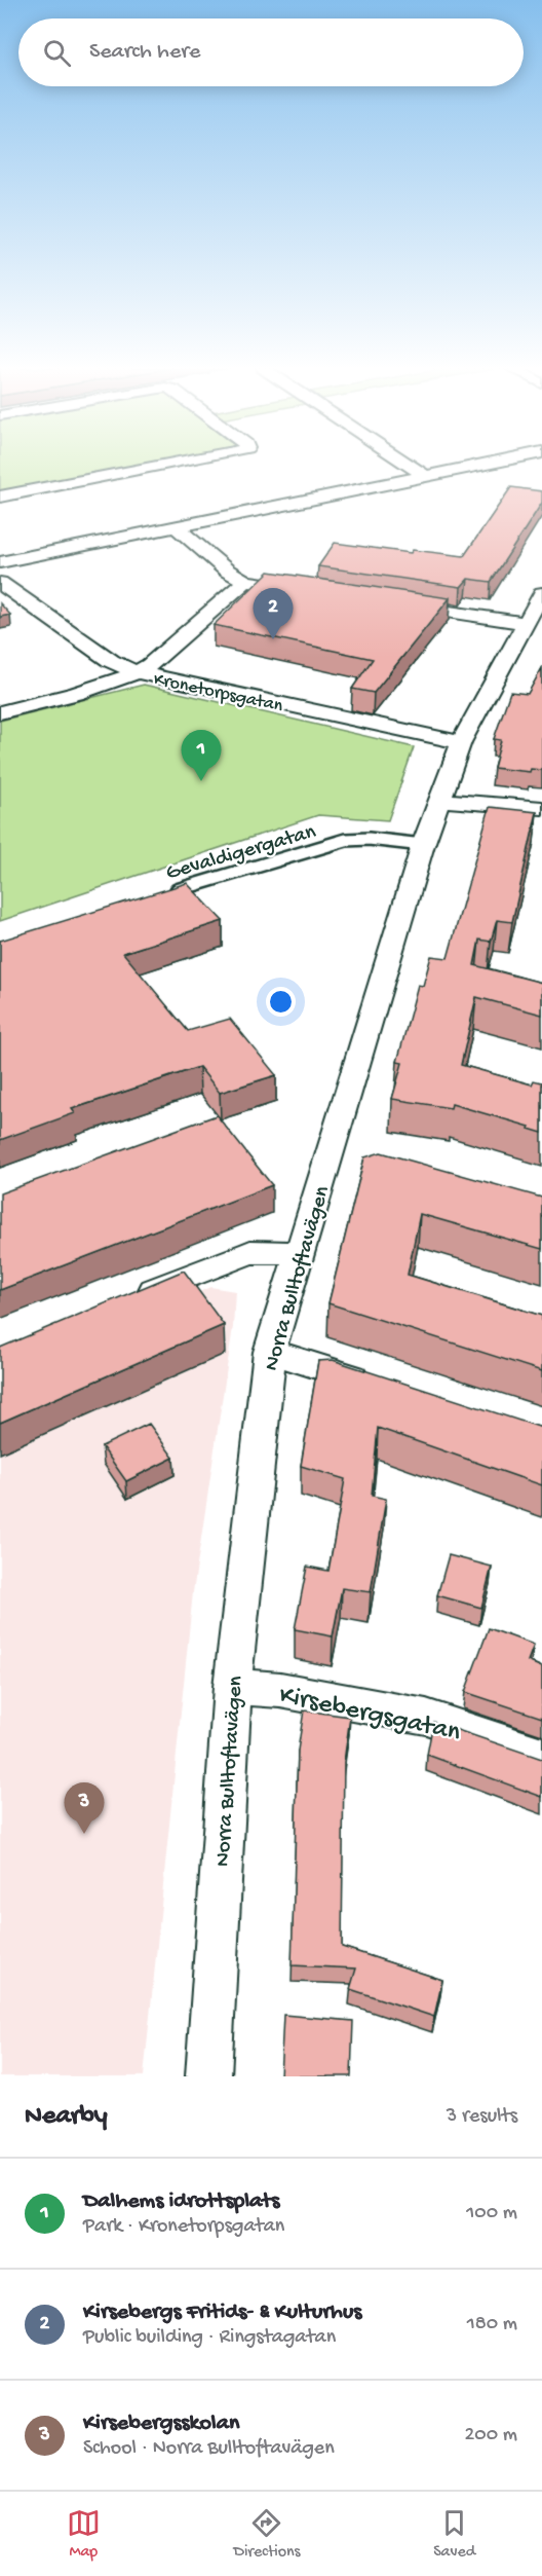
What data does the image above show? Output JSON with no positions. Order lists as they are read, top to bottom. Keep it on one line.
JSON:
{"streets":{"street":["Kronetorpsgatan","Norra Bulltoftavägen","Kirsebergsgatan"],"lane":["Gevaldigergatan"]},"crossings":[["Kronetorpsgatan","Norra Bulltoftavägen"],["Gevaldigergatan","Norra Bulltoftavägen"],["Norra Bulltoftavägen","Kirsebergsgatan"]],"page":{"search":"Search here","pins":["2","1","3"],"heading":["Nearby","3 results"],"list":[{"mark":"1","name":"Dalhems idrottsplats","note":"Park · Kronetorpsgatan","value":"100 m"},{"mark":"2","name":"Kirsebergs Fritids- & Kulturhus","note":"Public building · Ringstagatan","value":"180 m"},{"mark":"3","name":"Kirsebergsskolan","note":"School · Norra Bulltoftavägen","value":"200 m"}],"nav":["Map","Directions","Saved"]}}
